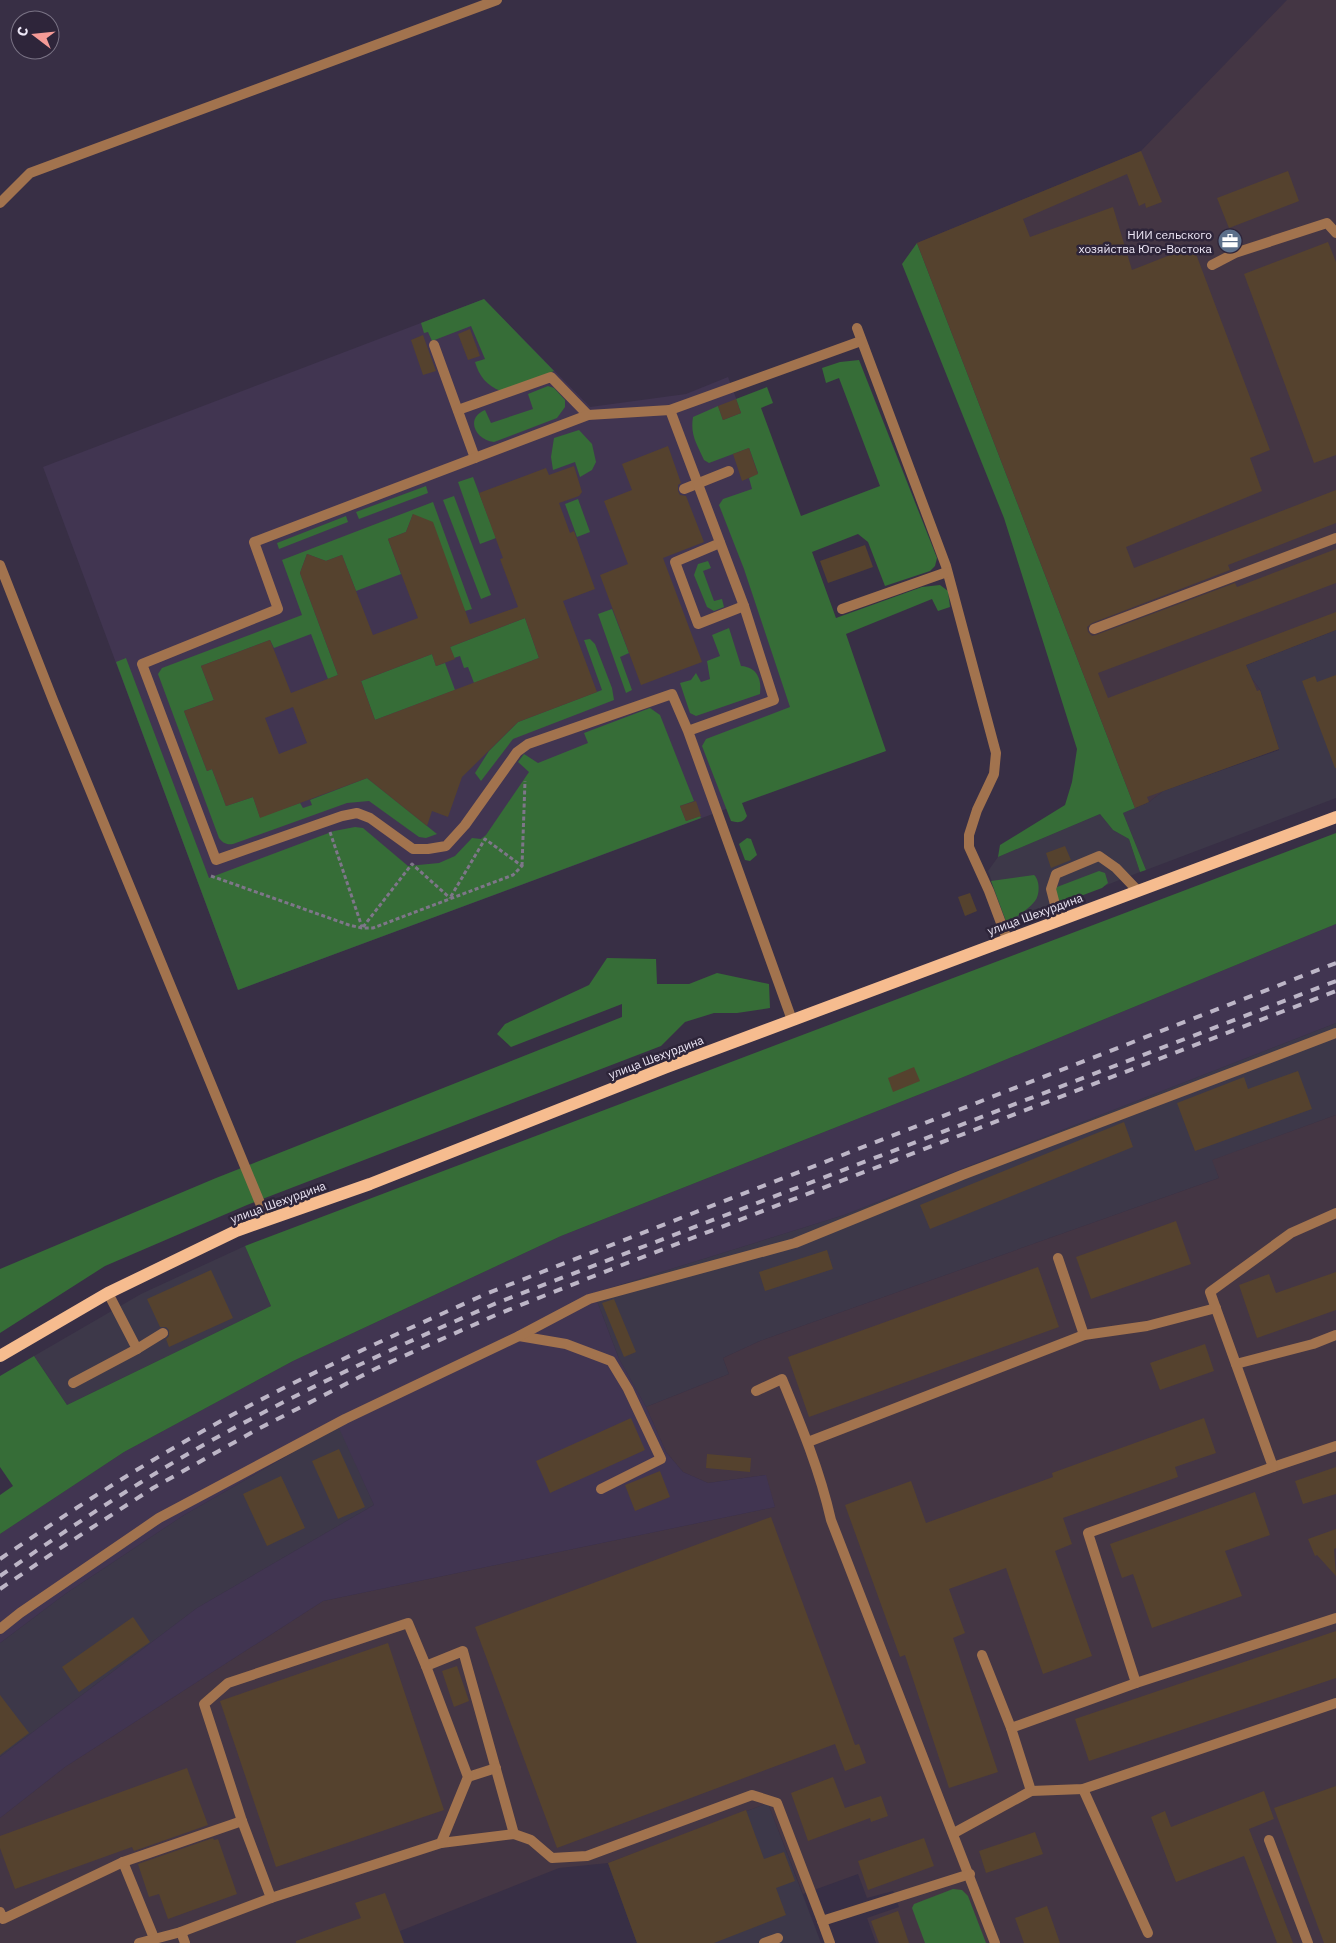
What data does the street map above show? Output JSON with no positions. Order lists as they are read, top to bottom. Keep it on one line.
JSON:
{"streets":{"main road":["улица Шехурдина"]},"places":{"office":["НИИ сельского хозяйства Юго-Востока"]},"north":"left"}
